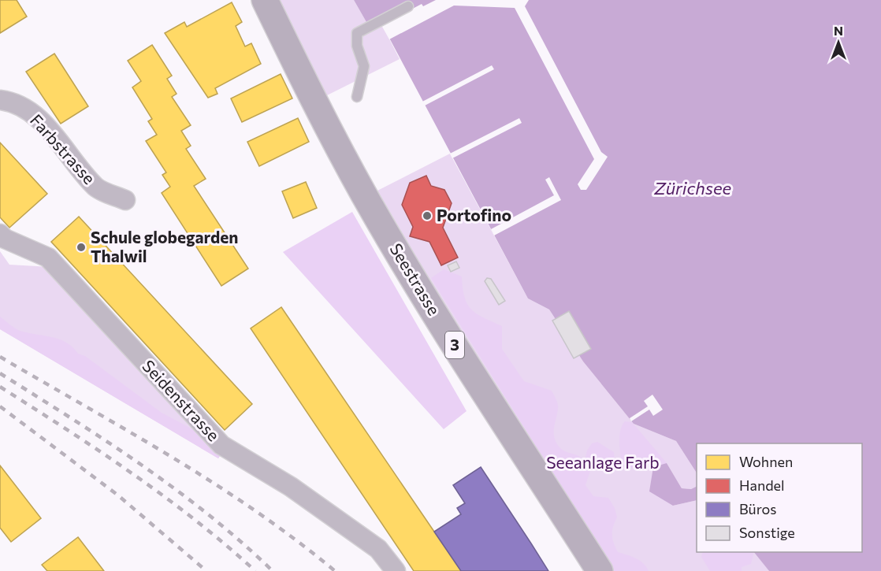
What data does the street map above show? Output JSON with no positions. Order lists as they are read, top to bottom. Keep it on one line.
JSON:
{"streets":{"main road":["Seestrasse","3"],"street":["Farbstrasse","Seidenstrasse"]},"water":["Zürichsee"],"parks":["Seeanlage Farb"],"places":["Portofino","Schule globegarden Thalwil"],"legend":["Wohnen","Handel","Büros","Sonstige"],"north":"top"}
